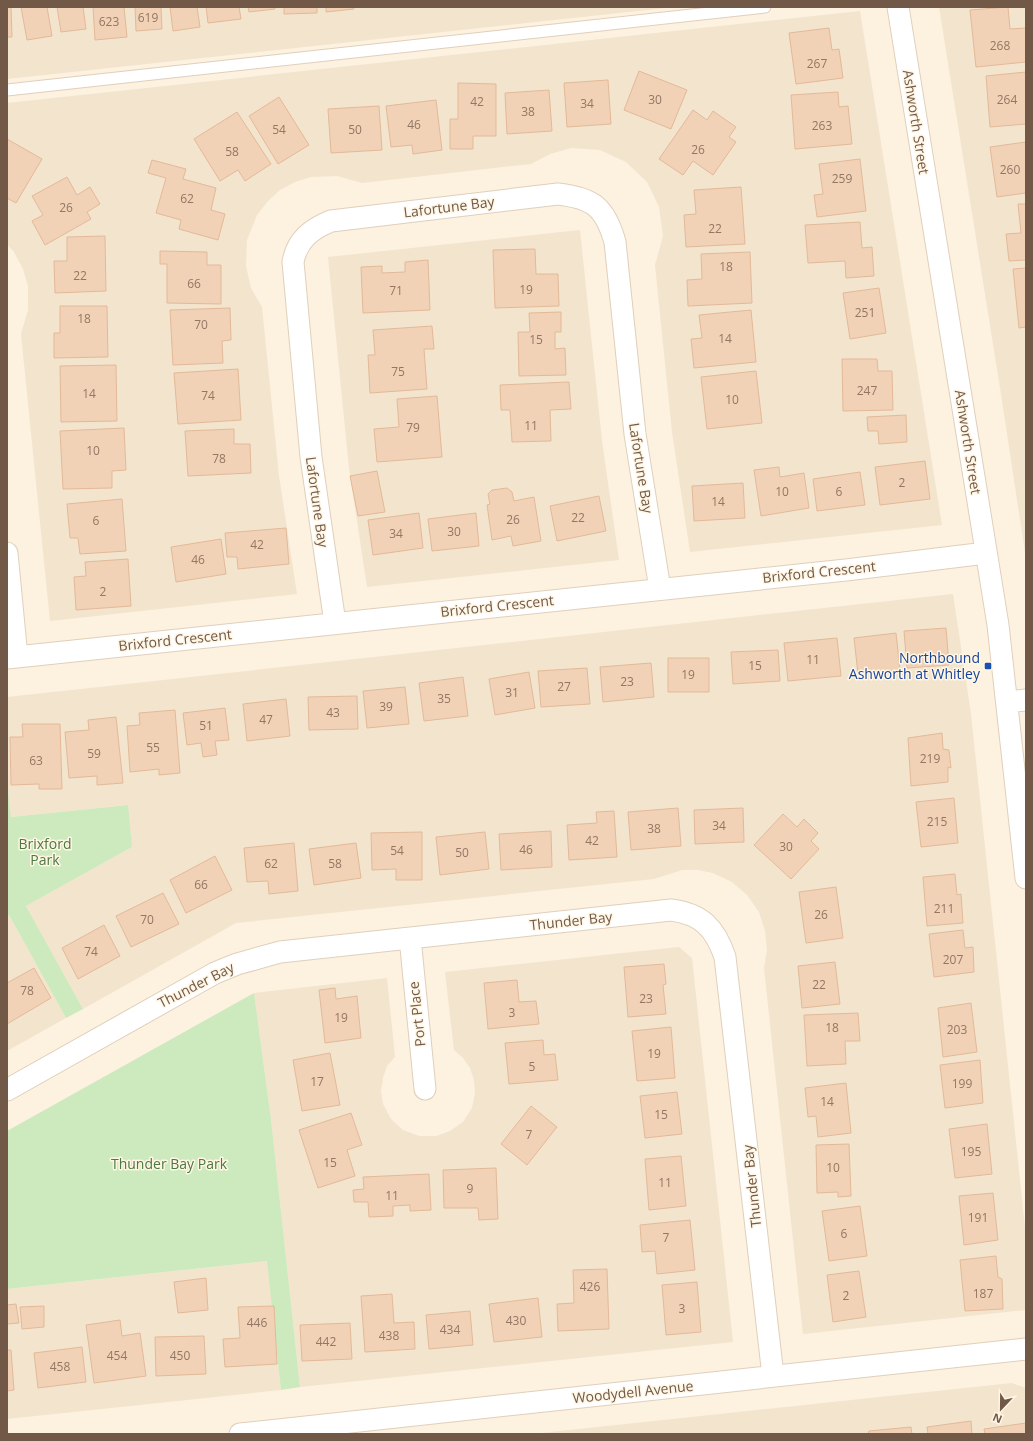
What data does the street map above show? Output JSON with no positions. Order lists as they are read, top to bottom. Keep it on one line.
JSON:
{"streets":{"street":["Ashworth Street","Lafortune Bay","Brixford Crescent","Thunder Bay","Port Place","Woodydell Avenue"]},"crossings":[["Ashworth Street","Brixford Crescent"],["Lafortune Bay","Brixford Crescent"],["Thunder Bay","Port Place"],["Thunder Bay","Woodydell Avenue"]],"parks":["Brixford Park","Thunder Bay Park"],"places":{"transit":["Northbound Ashworth at Whitley"]},"house_numbers":["619","623","268","267","30","264","42","34","38","46","263","54","50","26","58","260","259","62","26","22","18","22","66","19","71","251","18","70","14","15","75","247","14","74","10","11","79","10","78","2","10","6","14","22","26","6","30","34","42","46","2","11","15","19","23","27","31","35","39","43","47","51","55","59","219","63","215","34","38","42","30","46","54","50","62","58","66","211","26","70","74","207","22","78","23","3","19","18","203","19","5","17","199","14","15","7","195","15","10","11","9","11","191","6","7","426","187","2","3","430","446","434","438","442","454","450","458"],"north":"bottom"}
